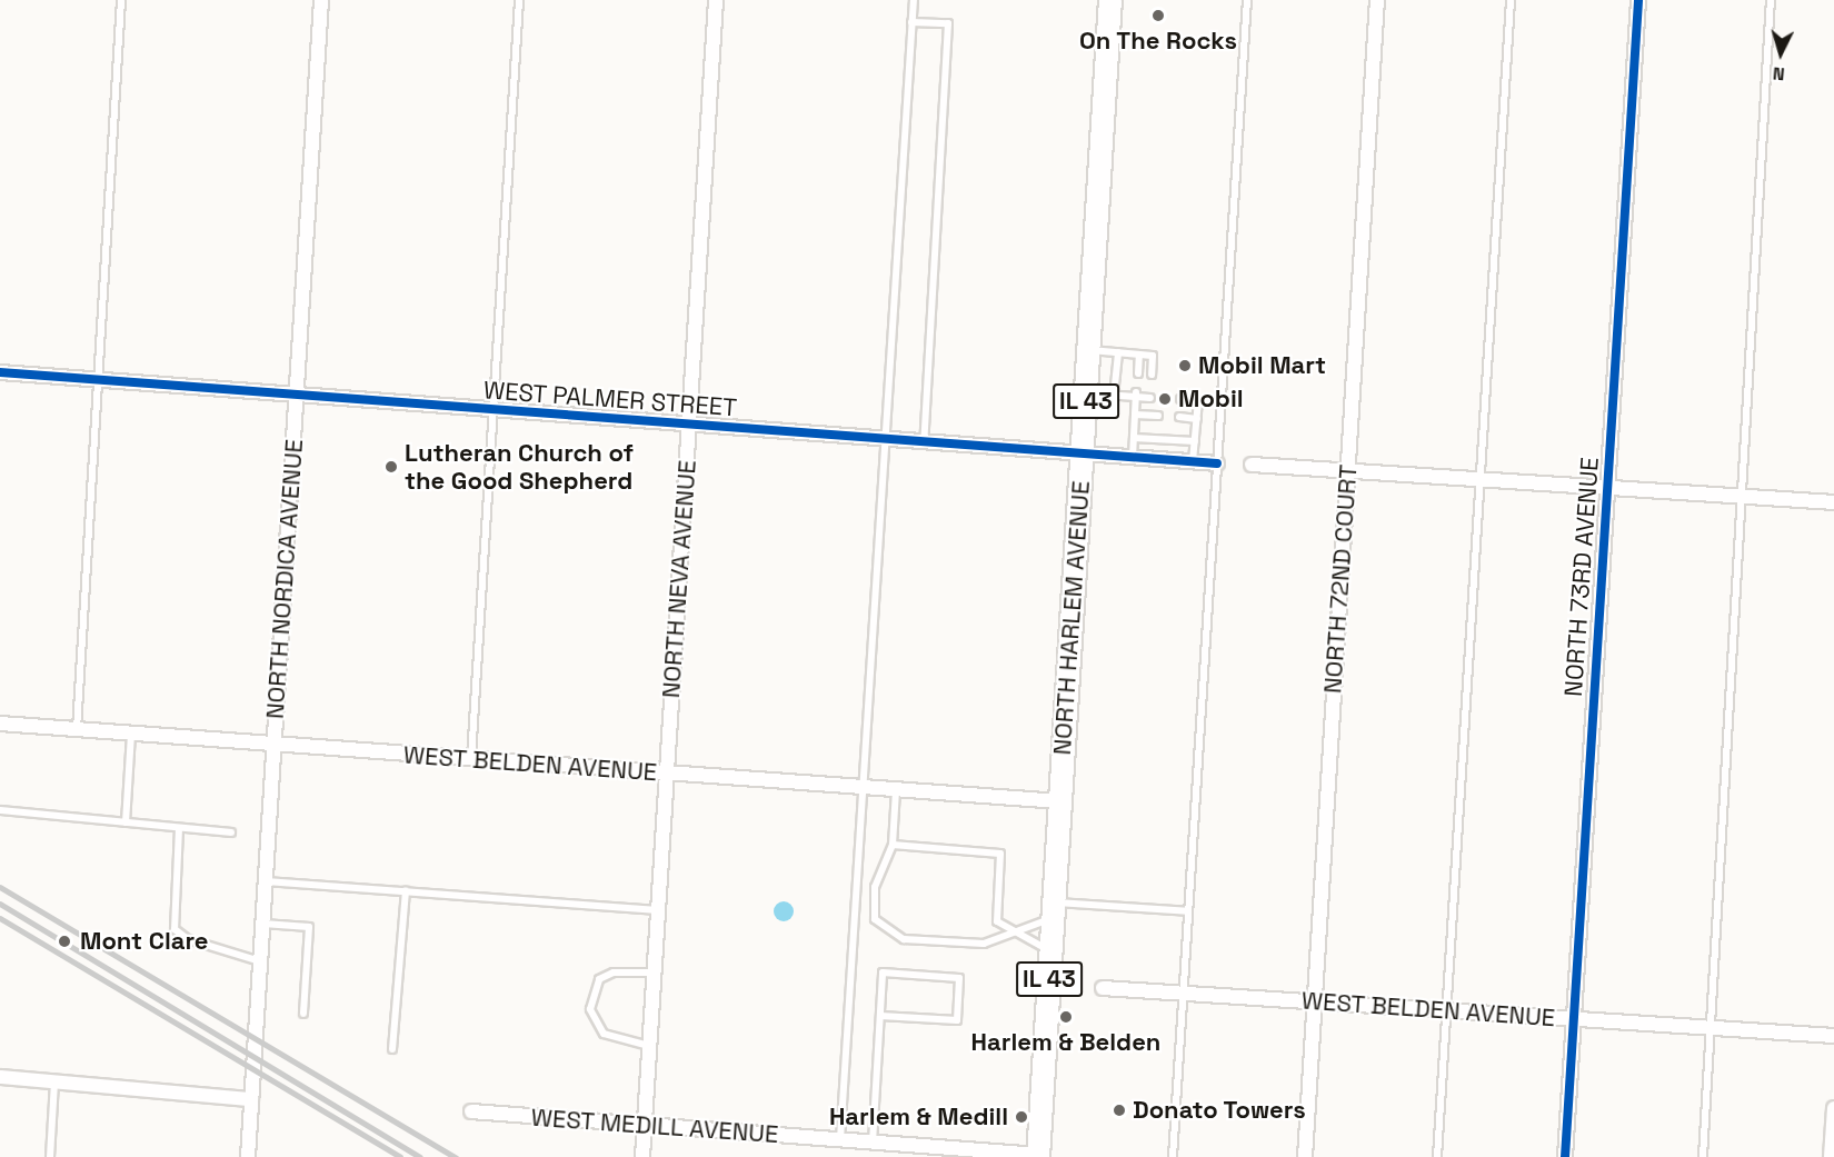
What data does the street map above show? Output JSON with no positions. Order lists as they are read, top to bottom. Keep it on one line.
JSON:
{"streets":{"main road":["IL 43","NORTH HARLEM AVENUE"],"street":["WEST PALMER STREET","NORTH 73RD AVENUE","NORTH NORDICA AVENUE","NORTH NEVA AVENUE","NORTH 72ND COURT","WEST BELDEN AVENUE","WEST MEDILL AVENUE"]},"crossings":[["WEST PALMER STREET","NORTH NORDICA AVENUE"],["WEST PALMER STREET","NORTH NEVA AVENUE"],["WEST PALMER STREET","NORTH HARLEM AVENUE"],["NORTH 73RD AVENUE","WEST BELDEN AVENUE"],["NORTH NORDICA AVENUE","WEST BELDEN AVENUE"],["NORTH NEVA AVENUE","WEST BELDEN AVENUE"],["NORTH NEVA AVENUE","WEST MEDILL AVENUE"],["NORTH 72ND COURT","WEST BELDEN AVENUE"],["NORTH HARLEM AVENUE","WEST BELDEN AVENUE"],["NORTH HARLEM AVENUE","WEST MEDILL AVENUE"]],"places":["On The Rocks","Mobil Mart","Mobil","Lutheran Church of the Good Shepherd","Mont Clare","Harlem & Belden","Donato Towers","Harlem & Medill"],"north":"bottom"}
